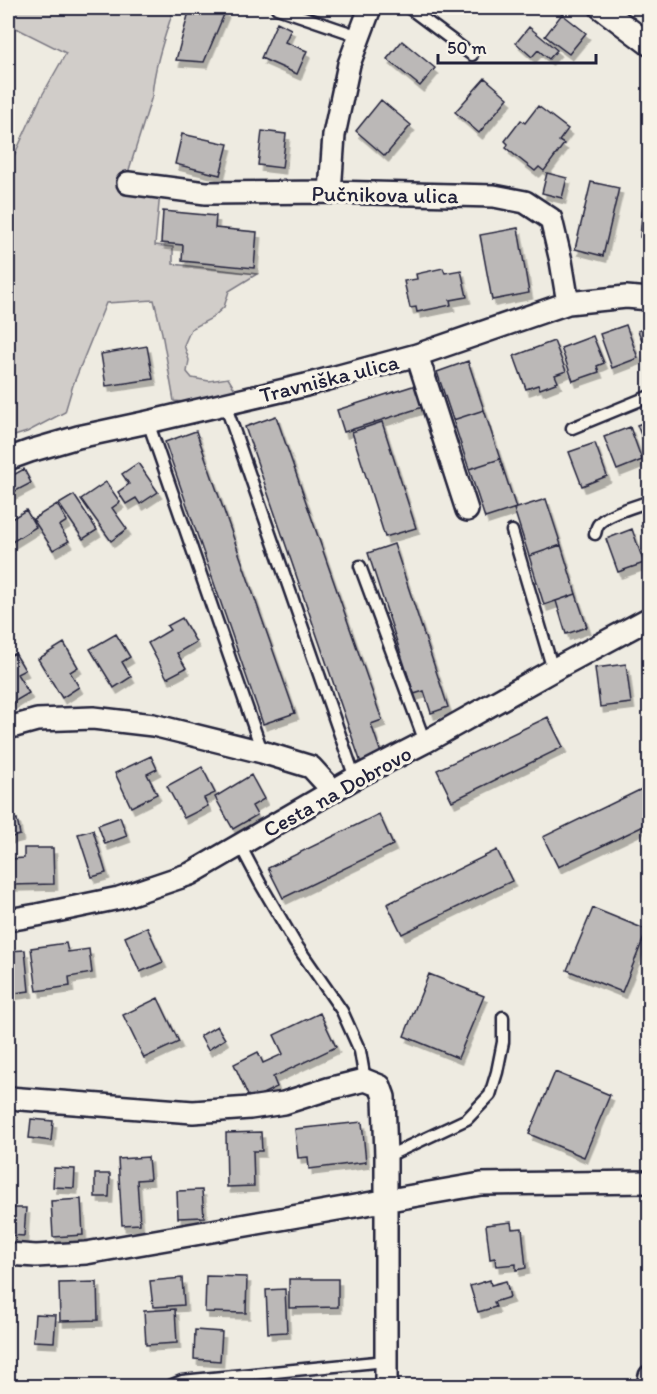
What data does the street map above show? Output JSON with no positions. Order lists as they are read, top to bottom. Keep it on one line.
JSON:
{"streets":{"street":["Pučnikova ulica","Travniška ulica","Cesta na Dobrovo"]},"crossings":[["Pučnikova ulica","Travniška ulica"]],"scale_bar":"50 m"}
